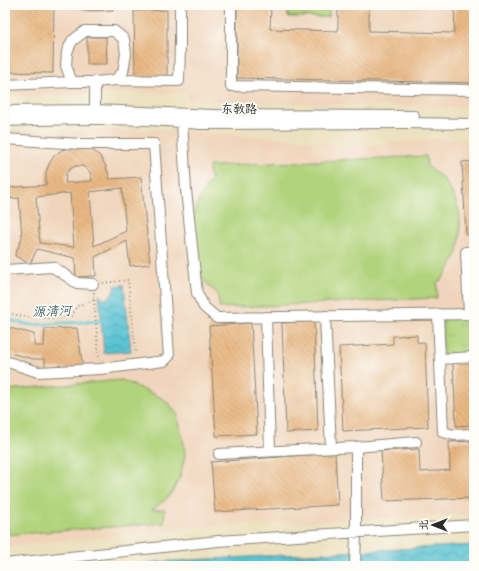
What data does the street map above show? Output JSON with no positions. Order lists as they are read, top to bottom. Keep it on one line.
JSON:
{"streets":{"street":["东教路"]},"water":["源清河"],"north":"left"}
